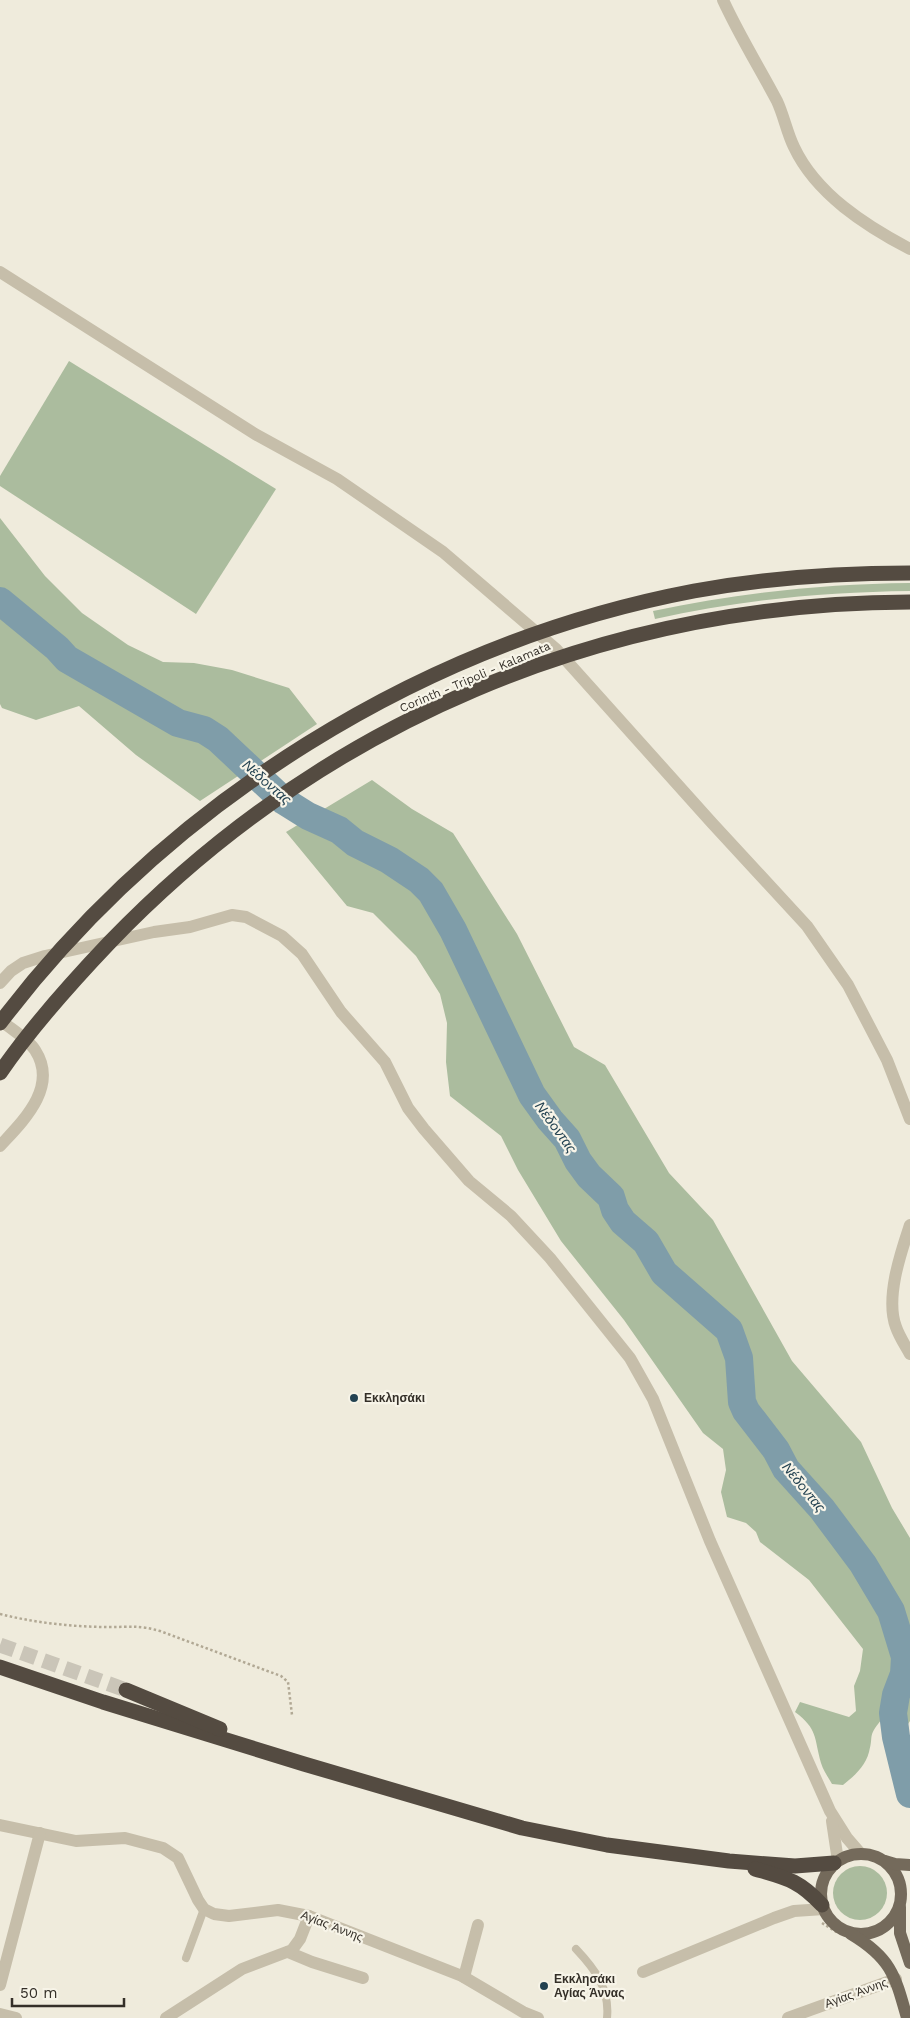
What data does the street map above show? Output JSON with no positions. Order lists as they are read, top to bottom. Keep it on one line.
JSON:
{"streets":{"highway":["Corinth - Tripoli - Kalamata"],"street":["Αγίας Άννης"]},"water":["Νέδoντας"],"places":["Εκκλησάκι","Εκκλησάκι Αγίας Άννας"],"scale_bar":"50 m"}
